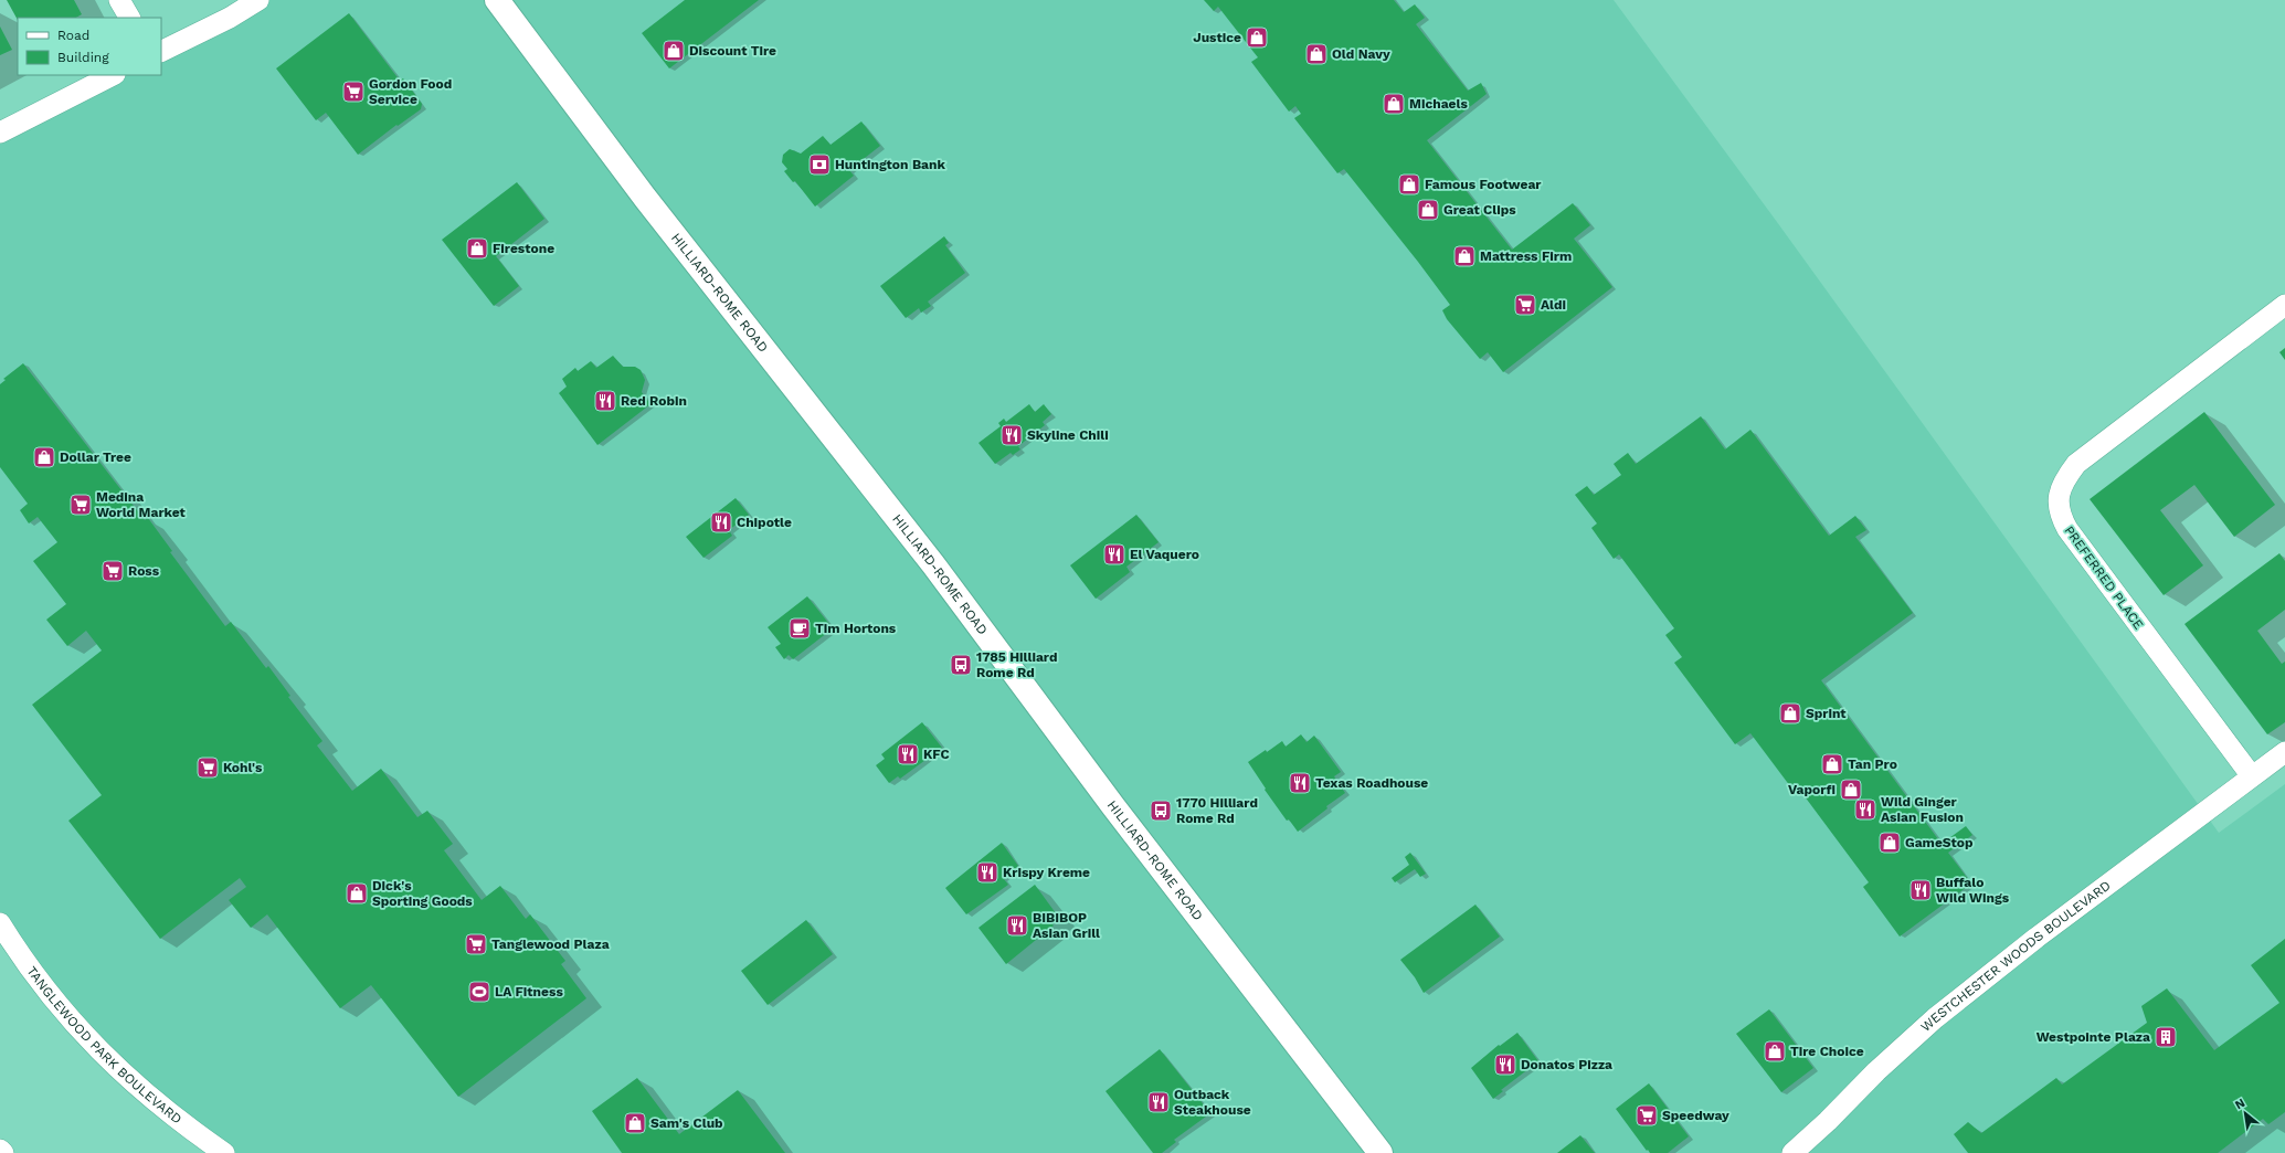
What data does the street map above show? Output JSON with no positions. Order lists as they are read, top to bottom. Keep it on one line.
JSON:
{"streets":{"main road":["HILLIARD-ROME ROAD"],"street":["PREFERRED PLACE","WESTCHESTER WOODS BOULEVARD","TANGLEWOOD PARK BOULEVARD"]},"crossings":[["PREFERRED PLACE","WESTCHESTER WOODS BOULEVARD"]],"places":{"shop":["Justice","Discount Tire","Old Navy","Michaels","Famous Footwear","Great Clips","Firestone","Mattress Firm","Dollar Tree","Sprint","Tan Pro","Vaporfi","GameStop","Dick's Sporting Goods","Tire Choice","Sam's Club"],"supermarket":["Gordon Food Service","Aldi","Medina World Market","Ross","Kohl's","Tanglewood Plaza","Speedway"],"bank":["Huntington Bank"],"restaurant":["Red Robin","Skyline Chili","Chipotle","El Vaquero","KFC","Texas Roadhouse","Wild Ginger Asian Fusion","Krispy Kreme","Buffalo Wild Wings","BIBIBOP Asian Grill","Donatos Pizza","Outback Steakhouse"],"cafe":["Tim Hortons"],"bus stop":["1785 Hilliard Rome Rd","1770 Hilliard Rome Rd"],"sports":["LA Fitness"],"building":["Westpointe Plaza"]},"legend":["Road","Building"],"north":"top left"}
